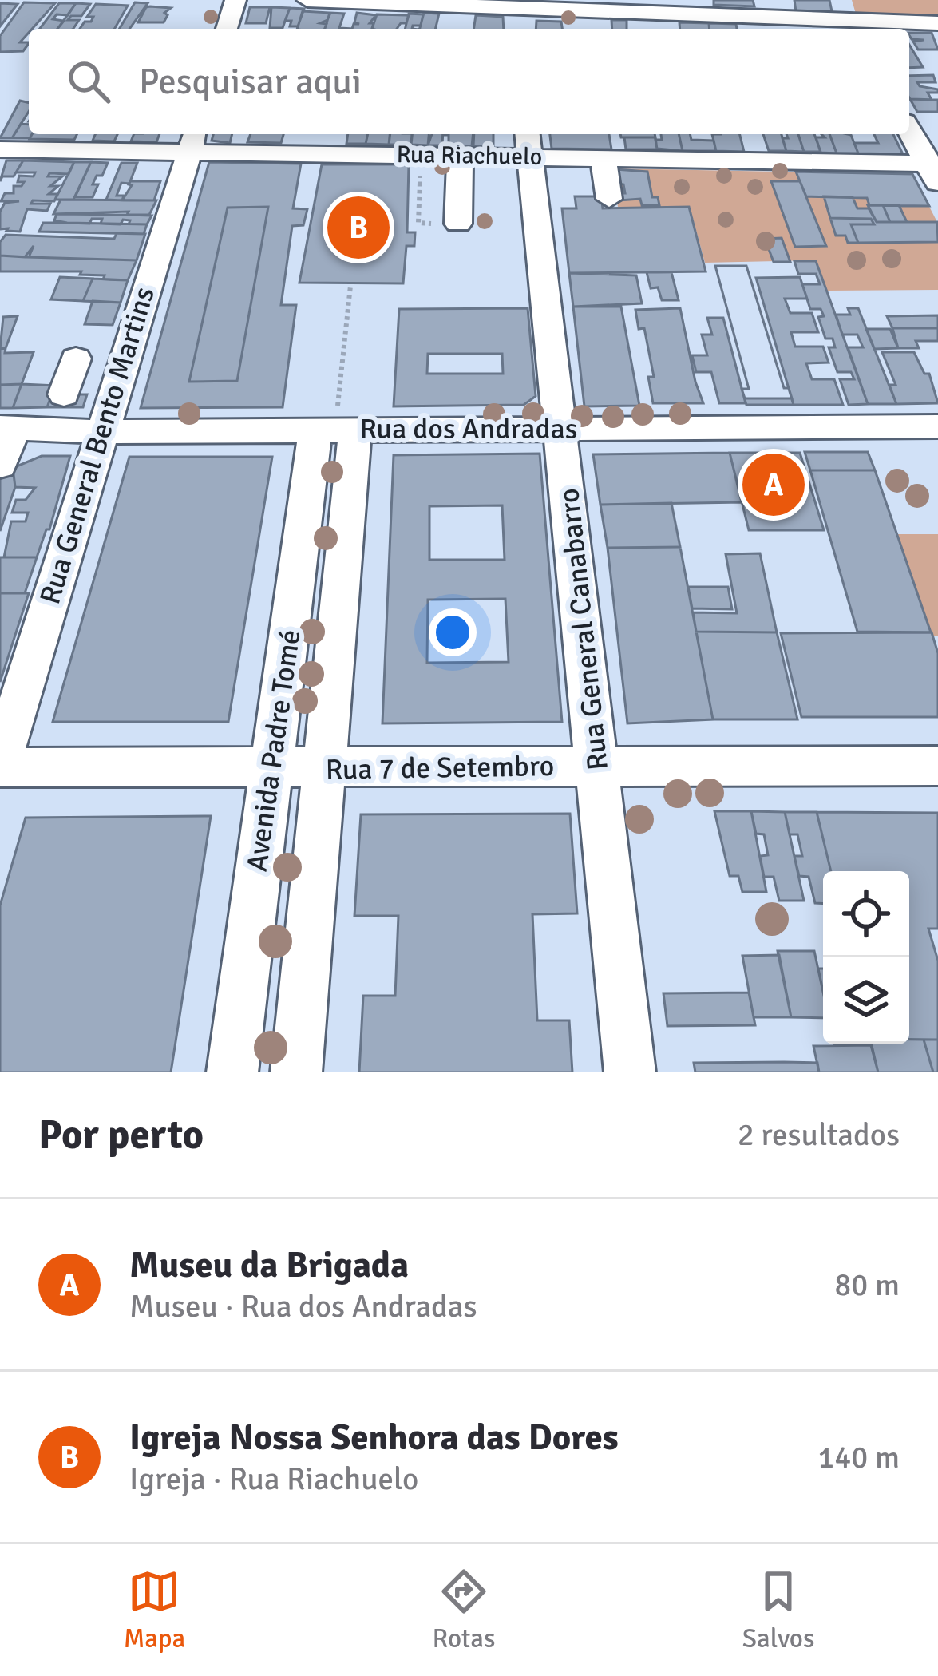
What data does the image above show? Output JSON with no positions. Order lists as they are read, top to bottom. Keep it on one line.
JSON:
{"streets":{"street":["Rua Riachuelo","Rua dos Andradas","Rua General Bento Martins","Rua General Canabarro","Avenida Padre Tomé","Rua 7 de Setembro"]},"crossings":[["Rua Riachuelo","Rua General Bento Martins"],["Rua Riachuelo","Rua General Canabarro"],["Rua dos Andradas","Rua General Bento Martins"],["Rua dos Andradas","Rua General Canabarro"],["Rua dos Andradas","Avenida Padre Tomé"],["Rua General Bento Martins","Rua 7 de Setembro"],["Rua General Canabarro","Rua 7 de Setembro"],["Avenida Padre Tomé","Rua 7 de Setembro"]],"page":{"search":"Pesquisar aqui","pins":["B","A"],"heading":["Por perto","2 resultados"],"list":[{"mark":"A","name":"Museu da Brigada","note":"Museu · Rua dos Andradas","value":"80 m"},{"mark":"B","name":"Igreja Nossa Senhora das Dores","note":"Igreja · Rua Riachuelo","value":"140 m"}],"nav":["Mapa","Rotas","Salvos"]}}
